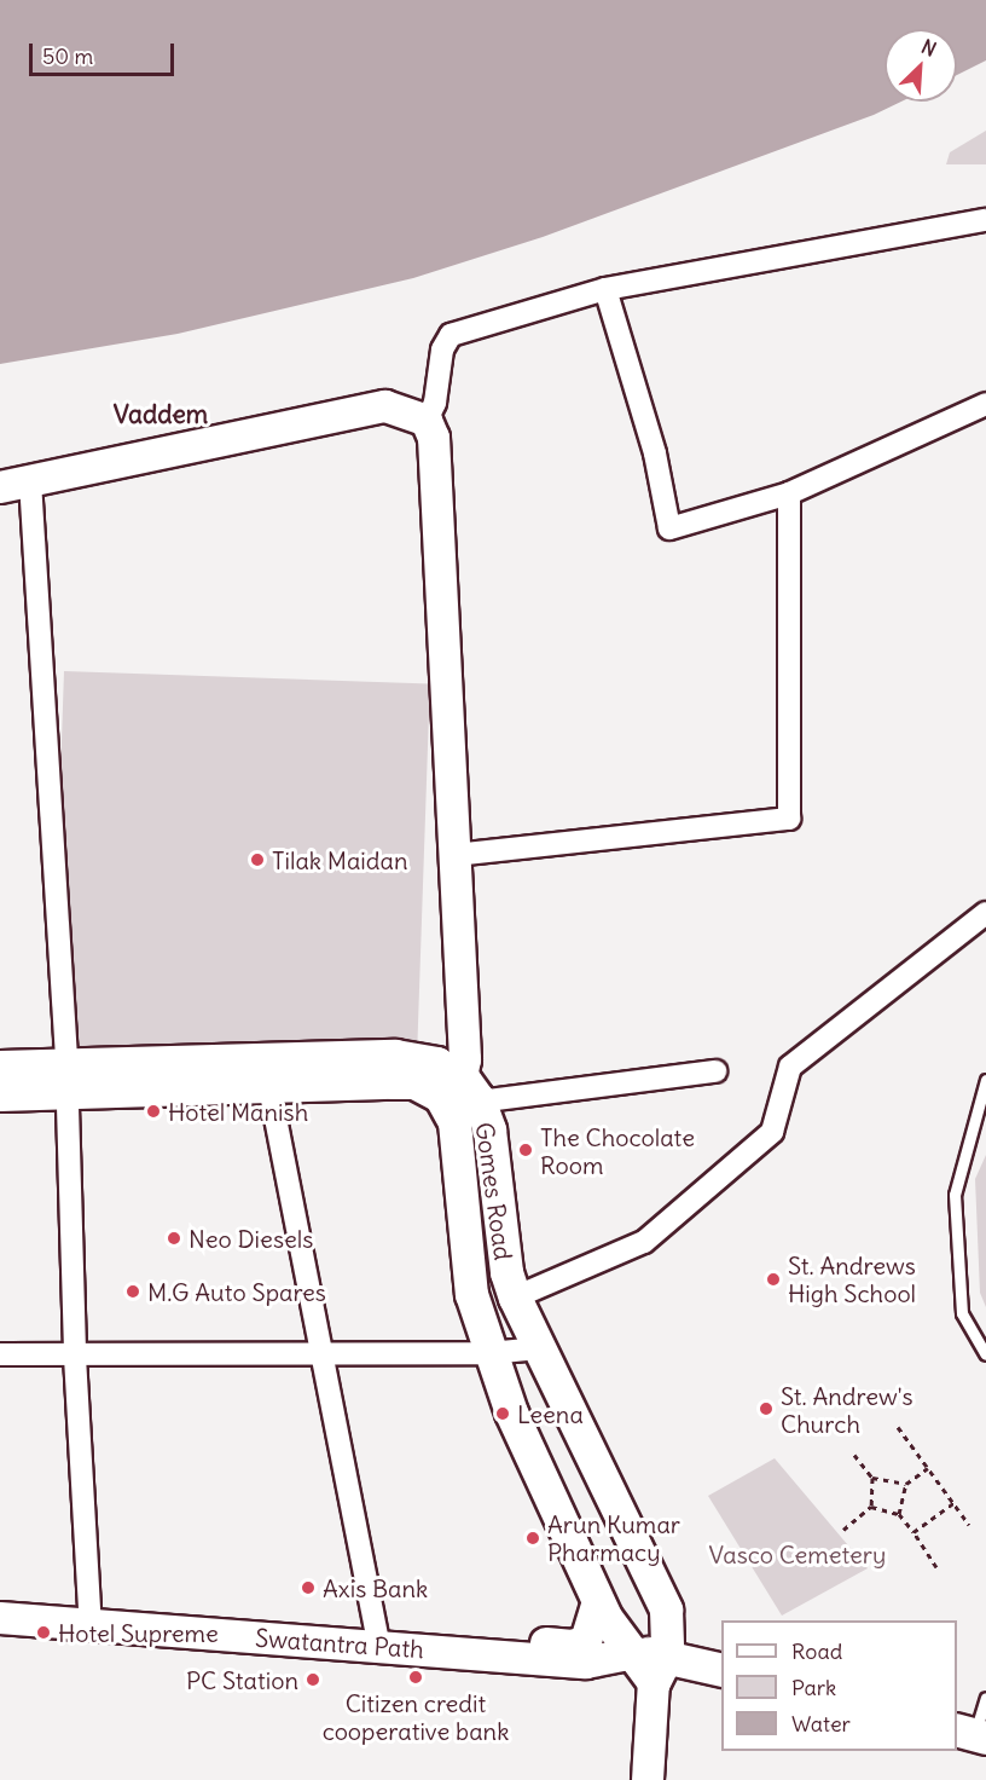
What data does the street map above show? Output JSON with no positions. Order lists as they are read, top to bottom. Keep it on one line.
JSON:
{"streets":{"main road":["Gomes Road"],"street":["Swatantra Path"]},"crossings":[["Gomes Road","Swatantra Path"]],"districts":["Vaddem"],"parks":["Vasco Cemetery"],"places":["Tilak Maidan","Hotel Manish","The Chocolate Room","Neo Diesels","St. Andrews High School","M.G Auto Spares","St. Andrew's Church","Leena","Arun Kumar Pharmacy","Axis Bank","Hotel Supreme","Citizen credit cooperative bank","PC Station"],"legend":["Road","Park","Water"],"scale_bar":"50 m","north":"top right"}
